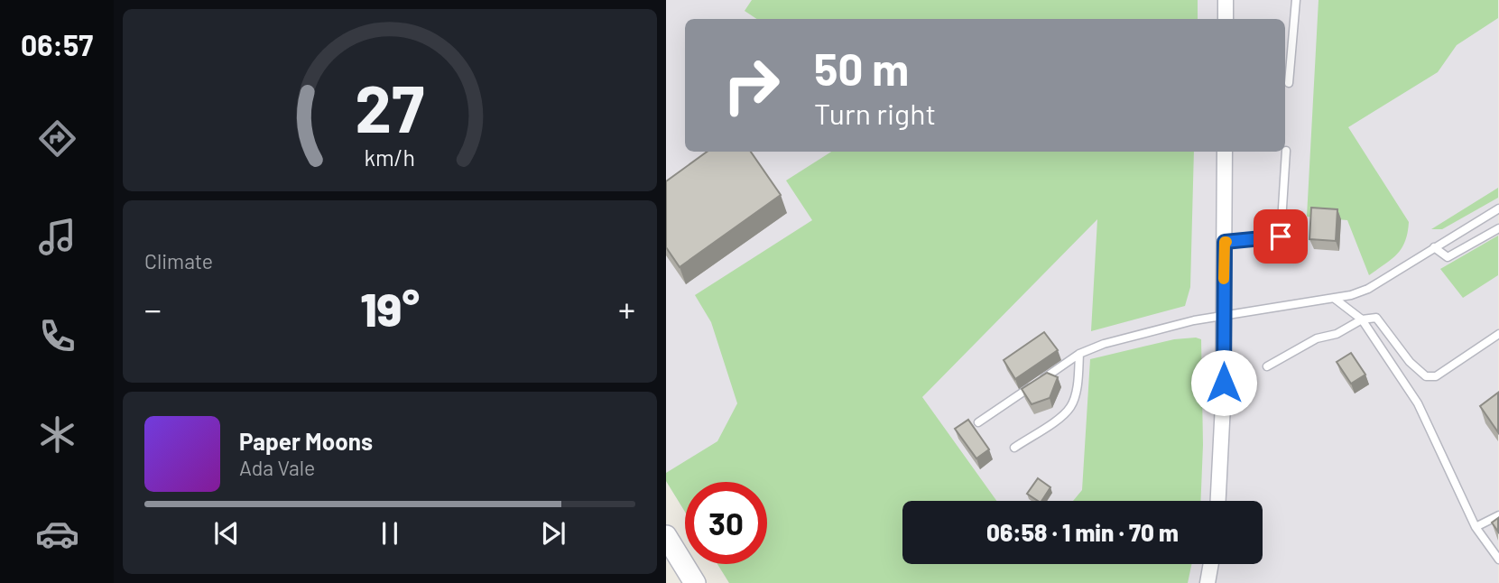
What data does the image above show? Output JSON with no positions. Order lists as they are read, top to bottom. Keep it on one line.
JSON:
{"page":{"tabs":"06:57","turn":["50 m","Turn right"],"tile":"Climate","heat":["−","19°","+"],"song":["Paper Moons","Ada Vale"],"limit":"30","trip":"06:58 · 1 min · 70 m","gauge":["27","km/h"]}}
